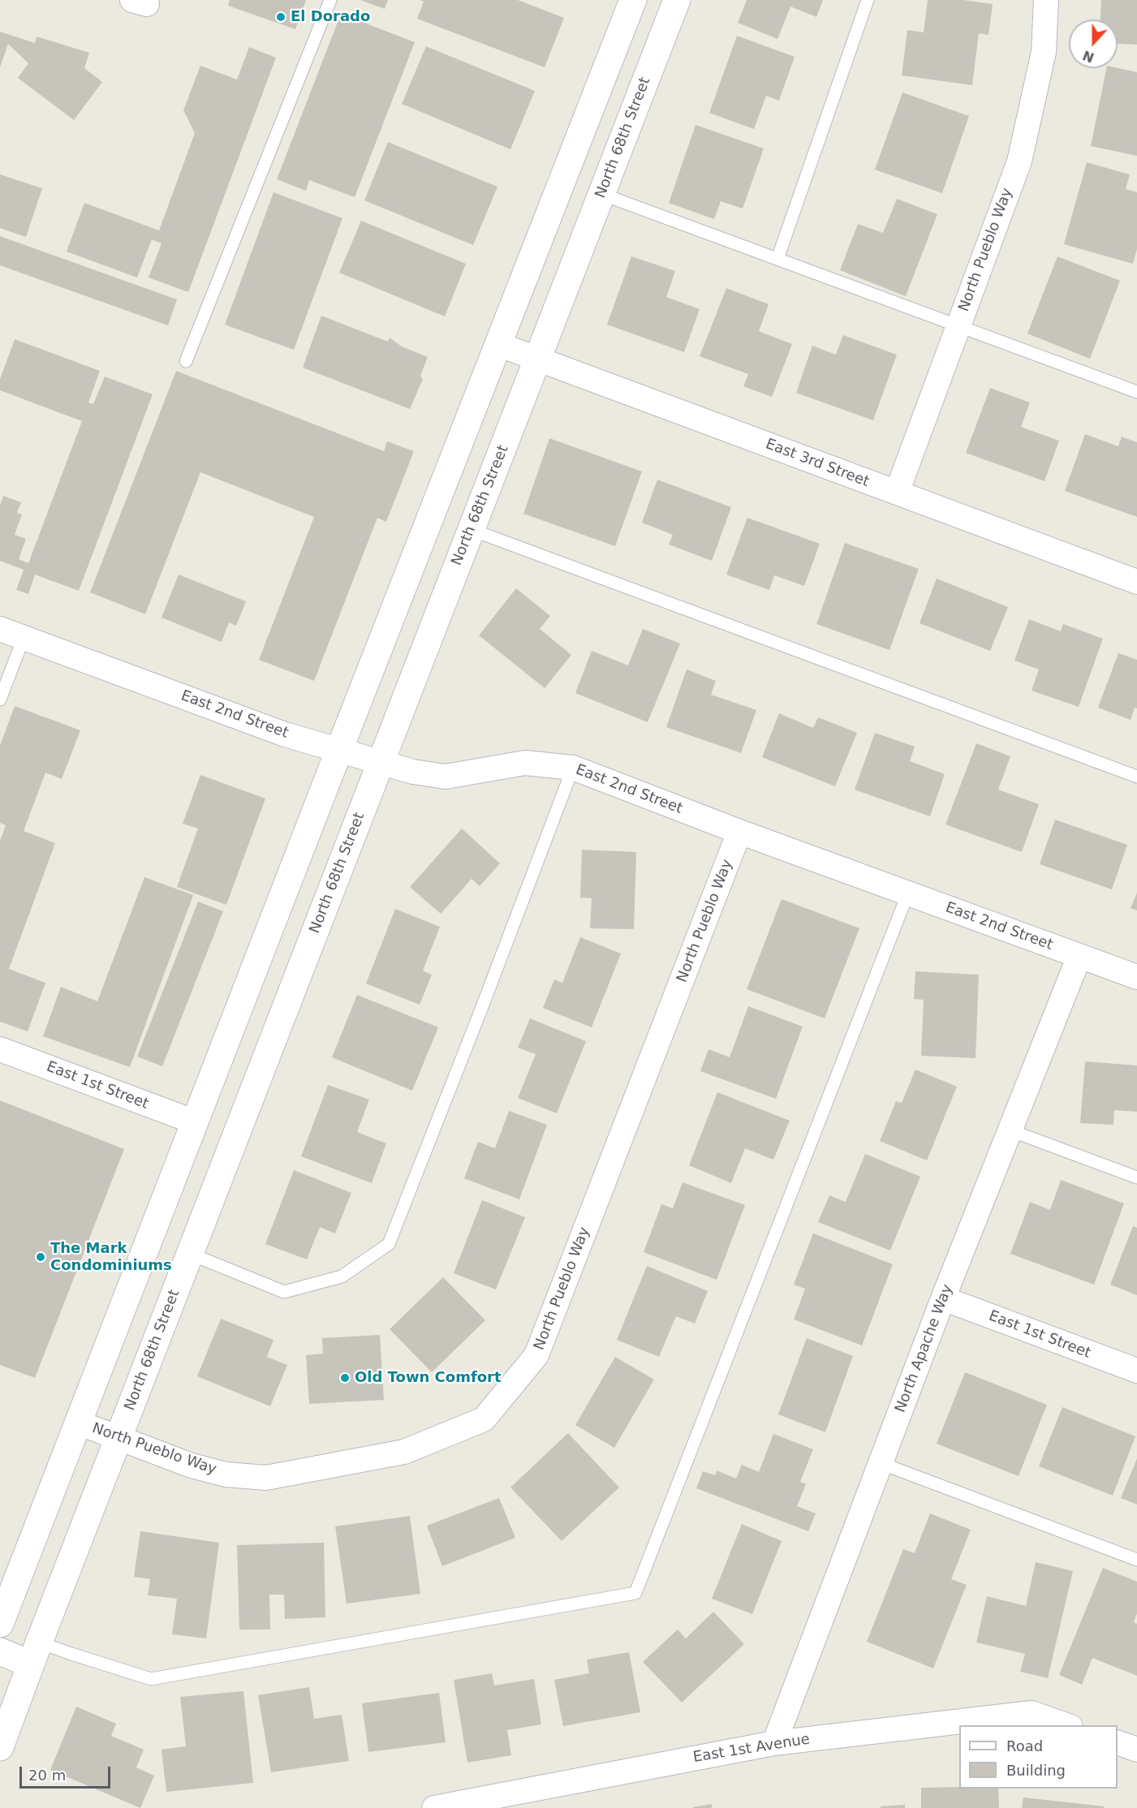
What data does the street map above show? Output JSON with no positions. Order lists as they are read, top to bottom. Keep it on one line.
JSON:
{"streets":{"main road":["North 68th Street"],"street":["North Pueblo Way","East 3rd Street","East 2nd Street","East 1st Street","North Apache Way","East 1st Avenue"]},"crossings":[["North 68th Street","North Pueblo Way"],["North 68th Street","East 3rd Street"],["North 68th Street","East 2nd Street"],["North Pueblo Way","East 3rd Street"],["North Pueblo Way","East 2nd Street"],["East 2nd Street","North Apache Way"],["East 1st Street","North Apache Way"],["North Apache Way","East 1st Avenue"]],"places":["El Dorado","The Mark Condominiums","Old Town Comfort"],"legend":["Road","Building"],"scale_bar":"20 m","north":"bottom"}
